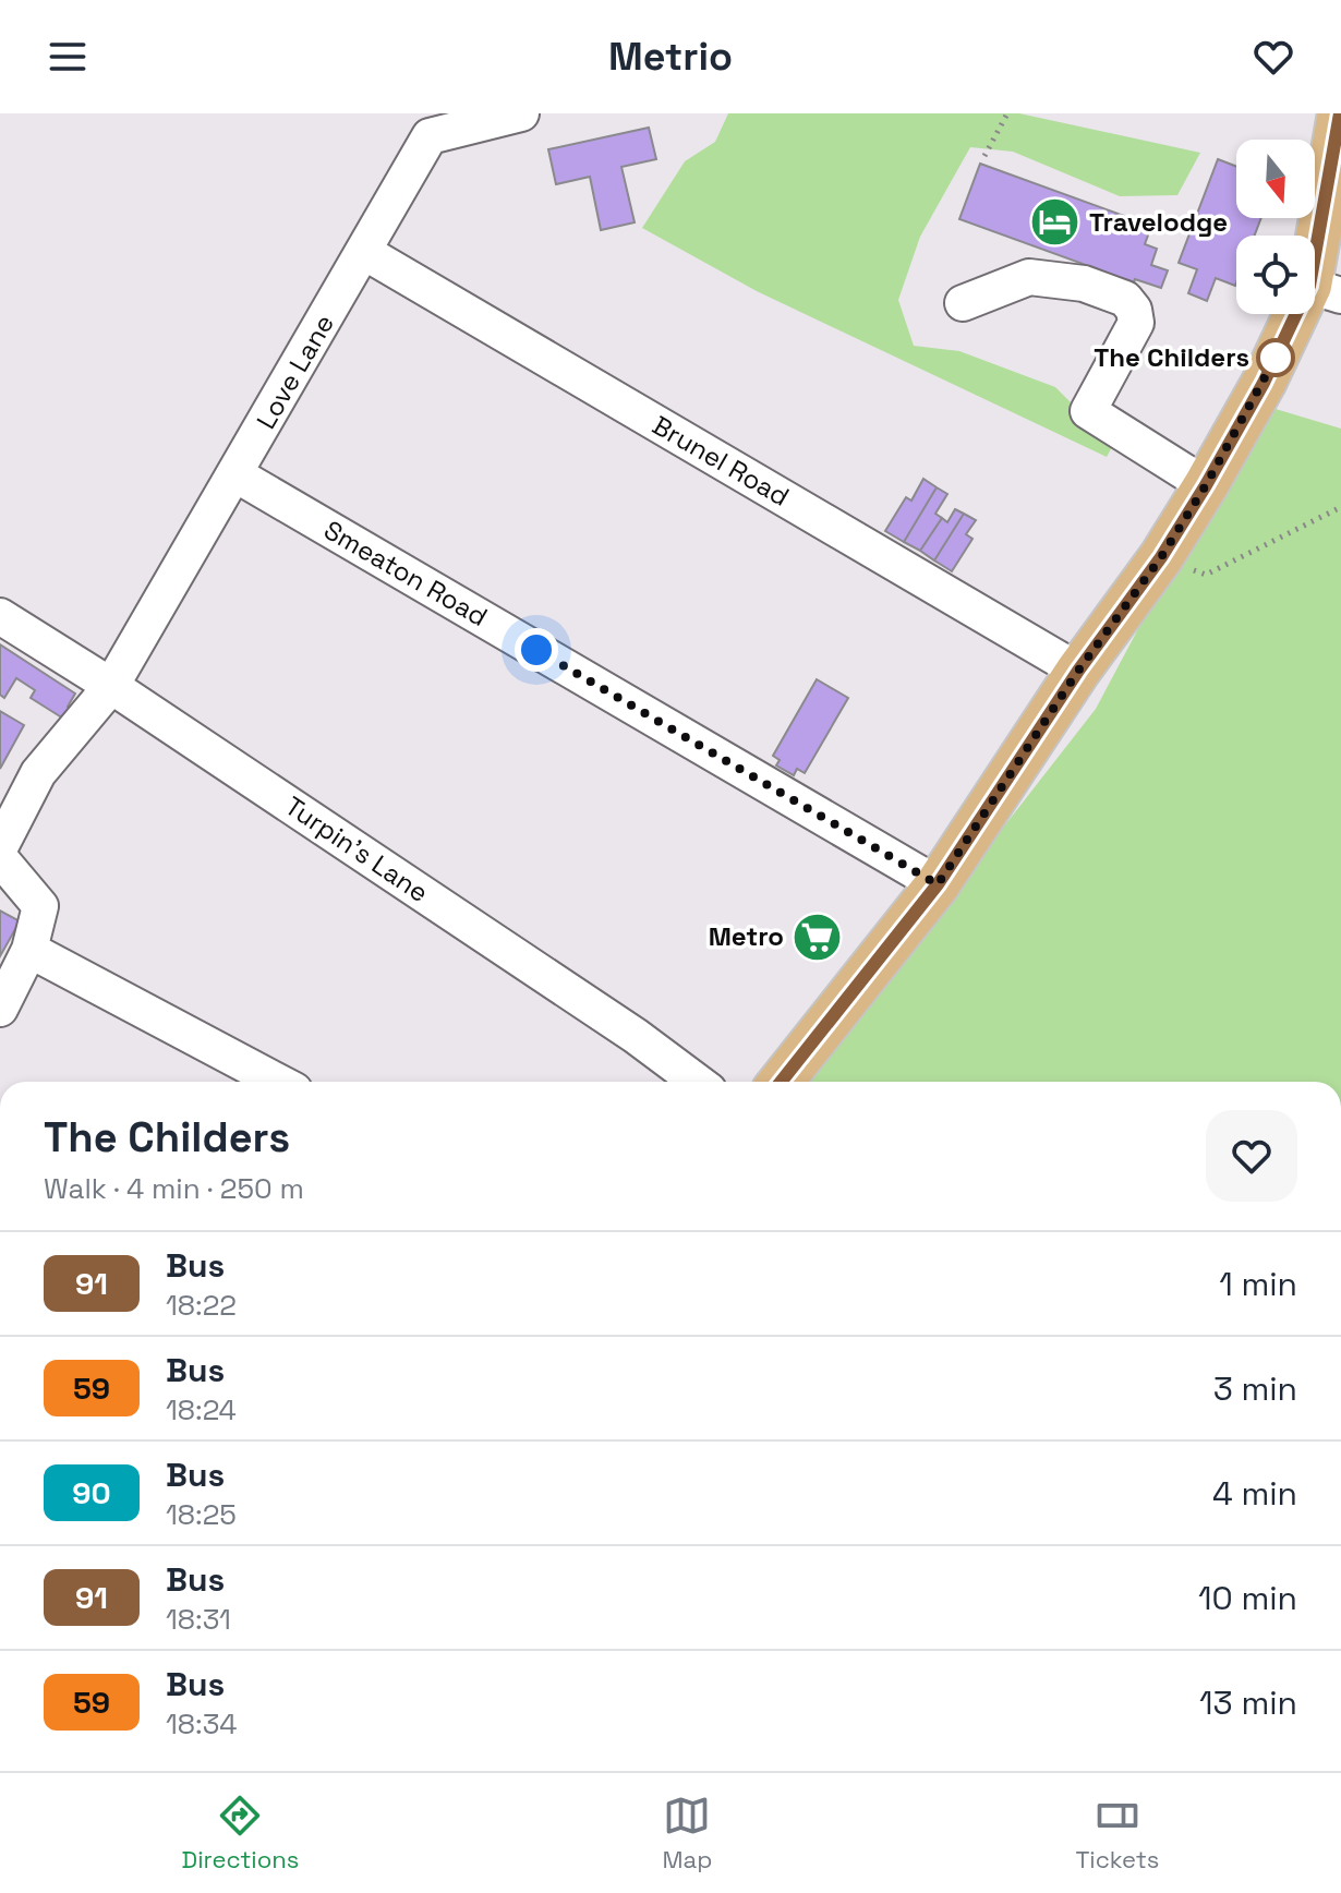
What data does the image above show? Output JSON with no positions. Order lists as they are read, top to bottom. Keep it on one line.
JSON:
{"streets":{"street":["Love Lane","Brunel Road","Smeaton Road","Turpin's Lane"]},"crossings":[["Love Lane","Brunel Road"],["Love Lane","Smeaton Road"],["Love Lane","Turpin's Lane"]],"places":{"hotel":["Travelodge"],"other":["The Childers"],"supermarket":["Metro"]},"lines":["bus line 91"],"north":"bottom","page":{"header":"Metrio","heading":["The Childers","Walk · 4 min · 250 m"],"list":[{"mark":"91","name":"Bus","note":"18:22","value":"1 min"},{"mark":"59","name":"Bus","note":"18:24","value":"3 min"},{"mark":"90","name":"Bus","note":"18:25","value":"4 min"},{"mark":"91","name":"Bus","note":"18:31","value":"10 min"},{"mark":"59","name":"Bus","note":"18:34","value":"13 min"}],"tabs":["Directions","Map","Tickets"]}}
